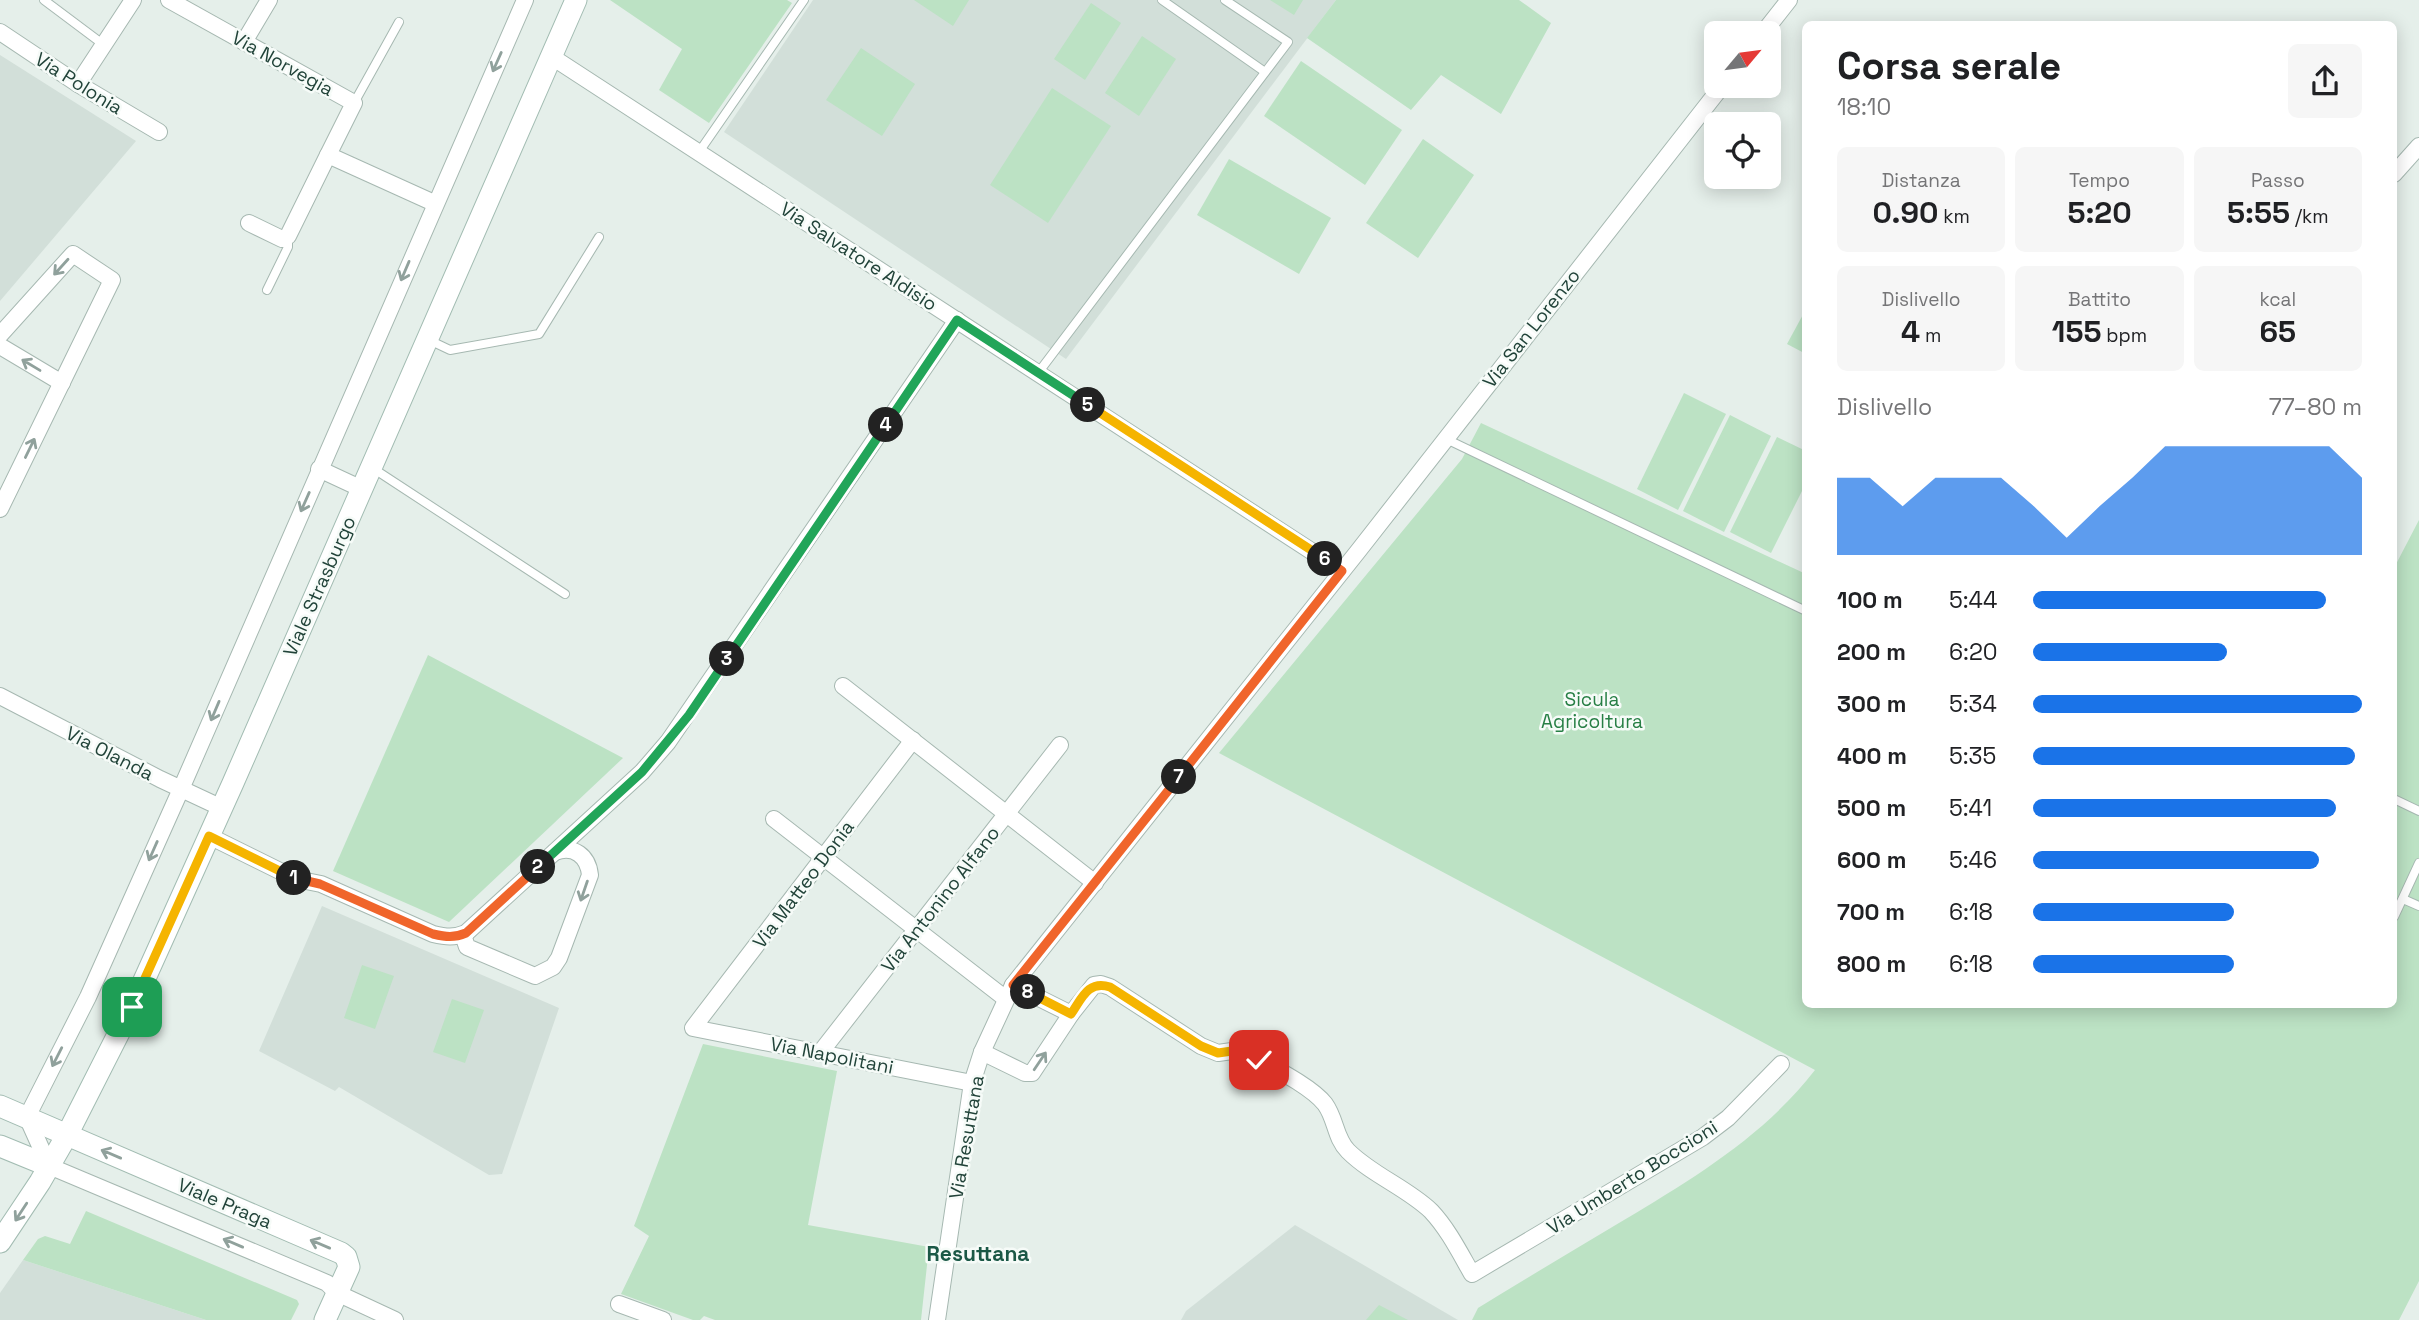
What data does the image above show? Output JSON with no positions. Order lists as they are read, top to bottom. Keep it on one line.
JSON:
{"streets":{"street":["Via Norvegia","Via Polonia","Via Salvatore Aldisio","Via San Lorenzo","Viale Strasburgo","Via Olanda","Via Matteo Donia","Via Antonino Alfano","Via Napolitani","Via Resuttana","Via Umberto Boccioni","Viale Praga"]},"crossings":[["Via Salvatore Aldisio","Via San Lorenzo"],["Via Salvatore Aldisio","Viale Strasburgo"],["Via Salvatore Aldisio","Via Resuttana"],["Via San Lorenzo","Via Resuttana"],["Viale Strasburgo","Via Olanda"],["Viale Strasburgo","Viale Praga"],["Via Matteo Donia","Via Napolitani"],["Via Antonino Alfano","Via Napolitani"],["Via Napolitani","Via Resuttana"]],"one_way":["Viale Praga"],"districts":["Resuttana"],"parks":["Sicula Agricoltura"],"north":"top right","page":{"heading":["Corsa serale","18:10"],"stats":[["Distanza","0.90 km"],["Tempo","5:20"],["Passo","5:55 /km"],["Dislivello","4 m"],["Battito","155 bpm"],["kcal","65"]],"chart":["Dislivello","77–80 m"],"pins":["5","4","6","3","7","2","1","8"],"list":[{"name":"100 m","note":"5:44"},{"name":"200 m","note":"6:20"},{"name":"300 m","note":"5:34"},{"name":"400 m","note":"5:35"},{"name":"500 m","note":"5:41"},{"name":"600 m","note":"5:46"},{"name":"700 m","note":"6:18"},{"name":"800 m","note":"6:18"}]}}
